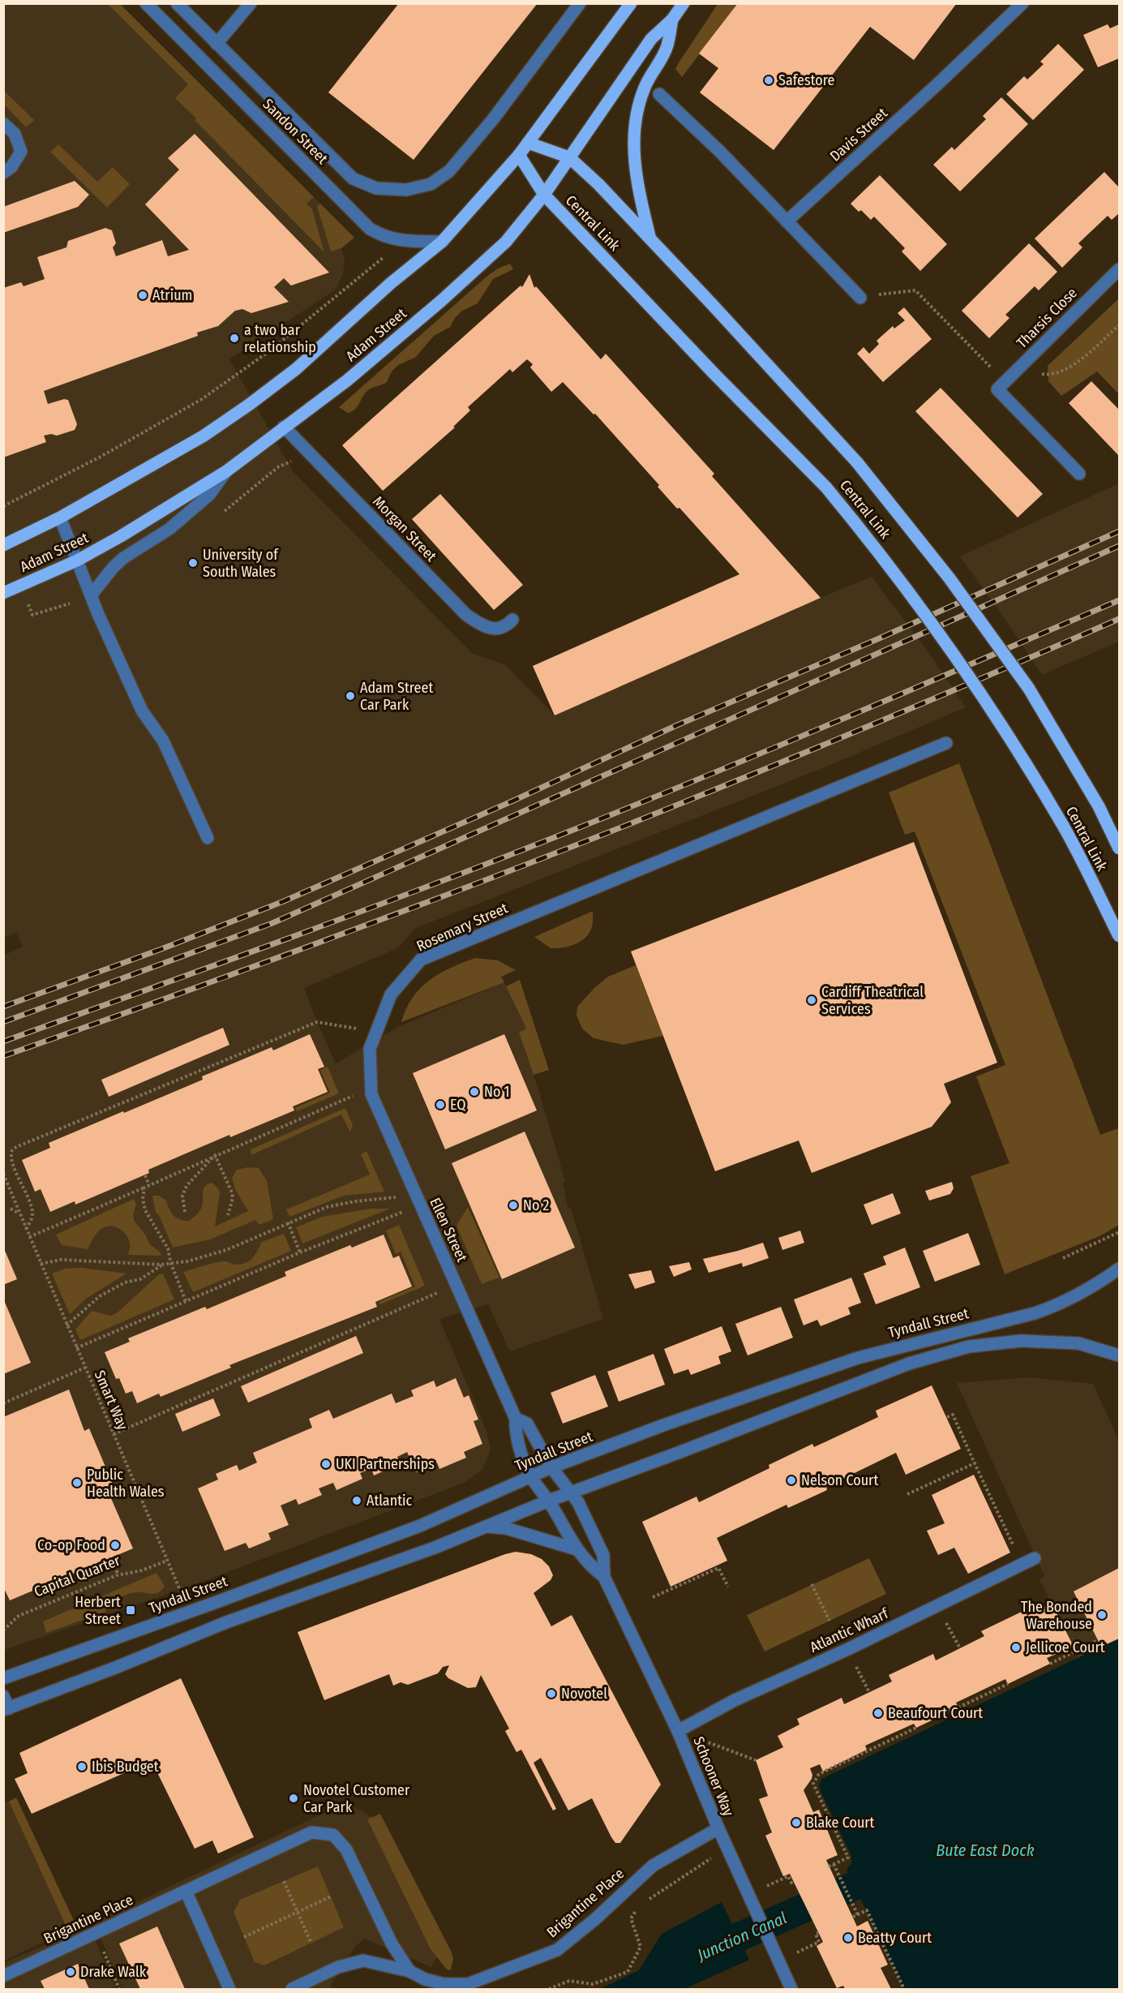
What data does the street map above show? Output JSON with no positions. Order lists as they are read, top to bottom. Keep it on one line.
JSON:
{"streets":{"main road":["Central Link","Adam Street"],"street":["Sandon Street","Davis Street","Tharsis Close","Morgan Street","Rosemary Street","Ellen Street","Tyndall Street","Atlantic Wharf","Schooner Way","Brigantine Place"],"path":["Smart Way","Capital Quarter"]},"crossings":[["Sandon Street","Adam Street"],["Central Link","Adam Street"],["Adam Street","Morgan Street"],["Rosemary Street","Ellen Street"],["Ellen Street","Tyndall Street"],["Ellen Street","Schooner Way"],["Smart Way","Capital Quarter"],["Atlantic Wharf","Schooner Way"],["Schooner Way","Brigantine Place"]],"water":["Bute East Dock","Junction Canal"],"places":{"other":["Safestore","Atrium","a two bar relationship","University of South Wales","Adam Street Car Park","Cardiff Theatrical Services","No 1","EQ","No 2","UKI Partnerships","Nelson Court","Public Health Wales","Atlantic","Co-op Food","The Bonded Warehouse","Jellicoe Court","Novotel","Beaufourt Court","Ibis Budget","Novotel Customer Car Park","Blake Court","Beatty Court","Drake Walk"],"transit":["Herbert Street"]}}
